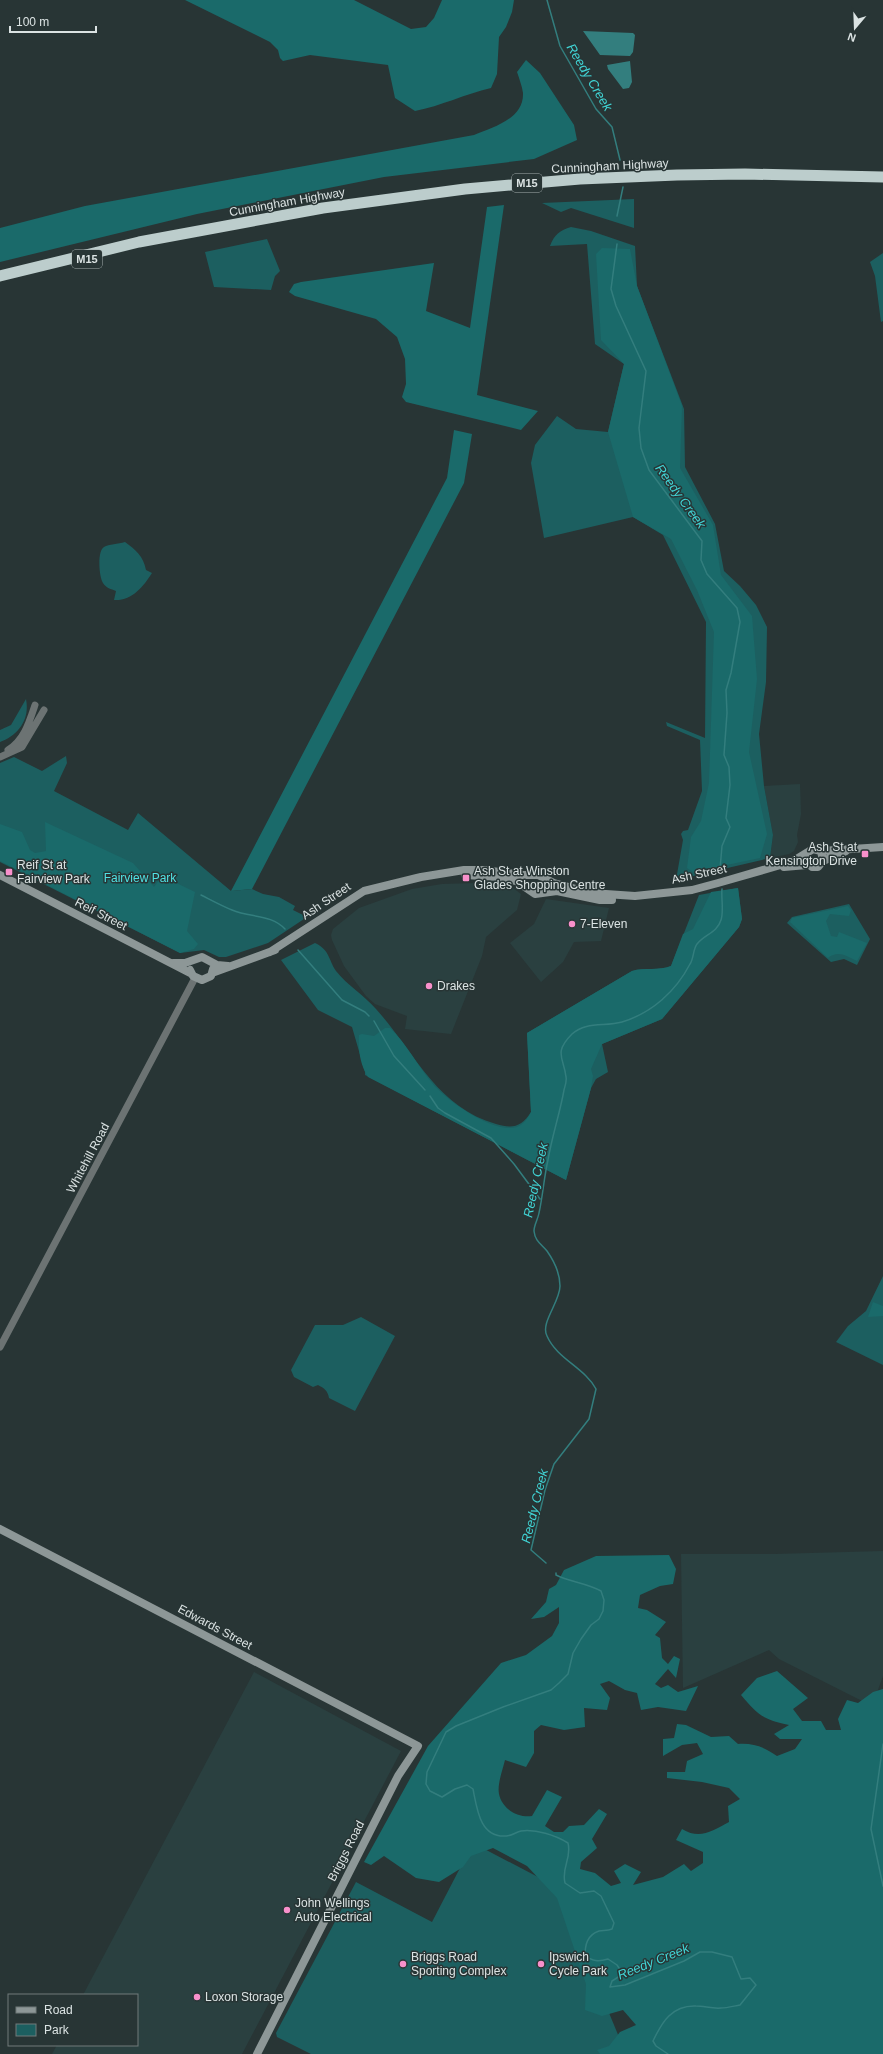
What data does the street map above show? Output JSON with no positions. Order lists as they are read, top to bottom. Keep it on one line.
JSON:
{"streets":{"highway":["Cunningham Highway","M15"],"main road":["Ash Street","Reif Street","Edwards Street","Briggs Road"],"street":["Whitehill Road"]},"crossings":[["Ash Street","Reif Street"],["Ash Street","Whitehill Road"],["Reif Street","Whitehill Road"],["Edwards Street","Briggs Road"]],"water":["Reedy Creek"],"parks":["Fairview Park"],"places":{"transit":["Ash St at Kensington Drive","Reif St at Fairview Park","Ash St at Winston Glades Shopping Centre"],"other":["7-Eleven","Drakes","John Wellings Auto Electrical","Briggs Road Sporting Complex","Ipswich Cycle Park","Loxon Storage"]},"legend":["Road","Park"],"scale_bar":"100 m","north":"bottom"}
